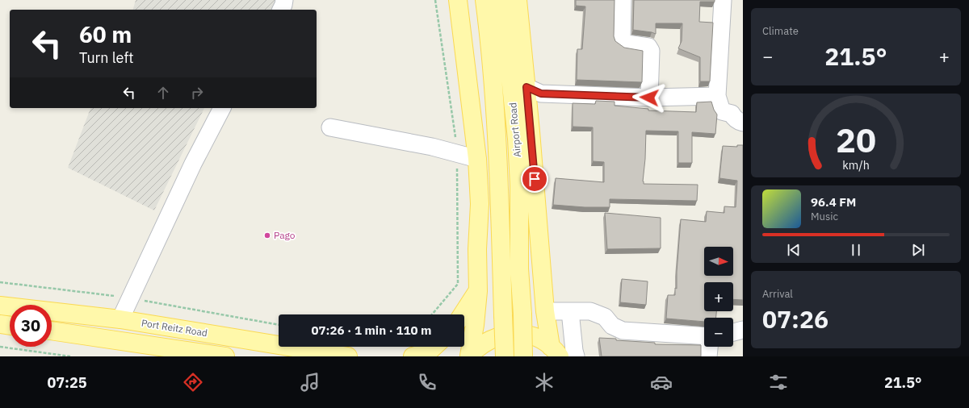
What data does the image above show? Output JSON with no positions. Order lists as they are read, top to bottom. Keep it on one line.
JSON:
{"streets":{"main road":["Airport Road","Port Reitz Road"]},"places":["Pago"],"north":"right","page":{"tile":["Climate",["Arrival","07:26"]],"turn":["60 m","Turn left"],"heat":["−","21.5°","+"],"song":["96.4 FM","Music"],"map_buttons":["+","−"],"limit":"30","trip":"07:26 · 1 min · 110 m","tabs":["07:25","21.5°"],"gauge":["20","km/h"]}}
